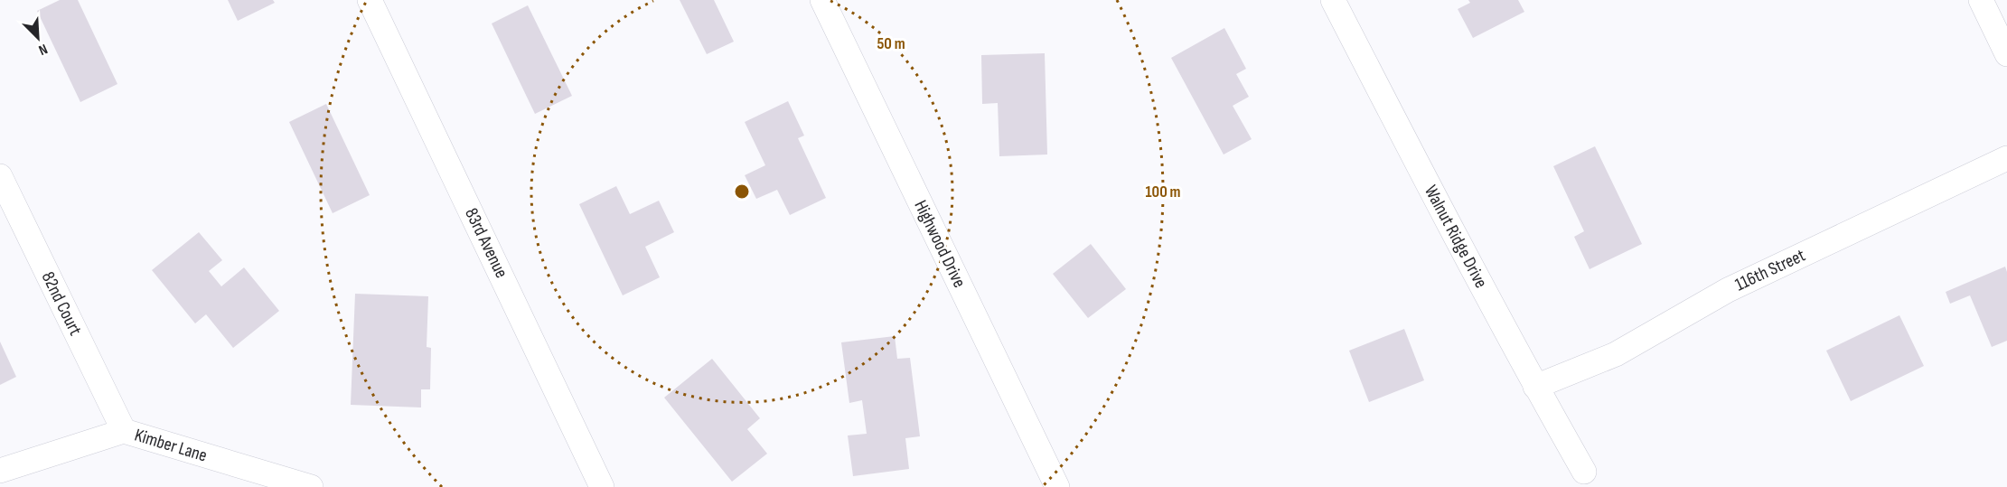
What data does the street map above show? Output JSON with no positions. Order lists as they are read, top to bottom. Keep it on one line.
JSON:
{"streets":{"street":["Walnut Ridge Drive","83rd Avenue","Highwood Drive","116th Street","82nd Court","Kimber Lane"]},"crossings":[["Walnut Ridge Drive","116th Street"],["82nd Court","Kimber Lane"]],"north":"bottom right","rings":["50 m","100 m"]}
